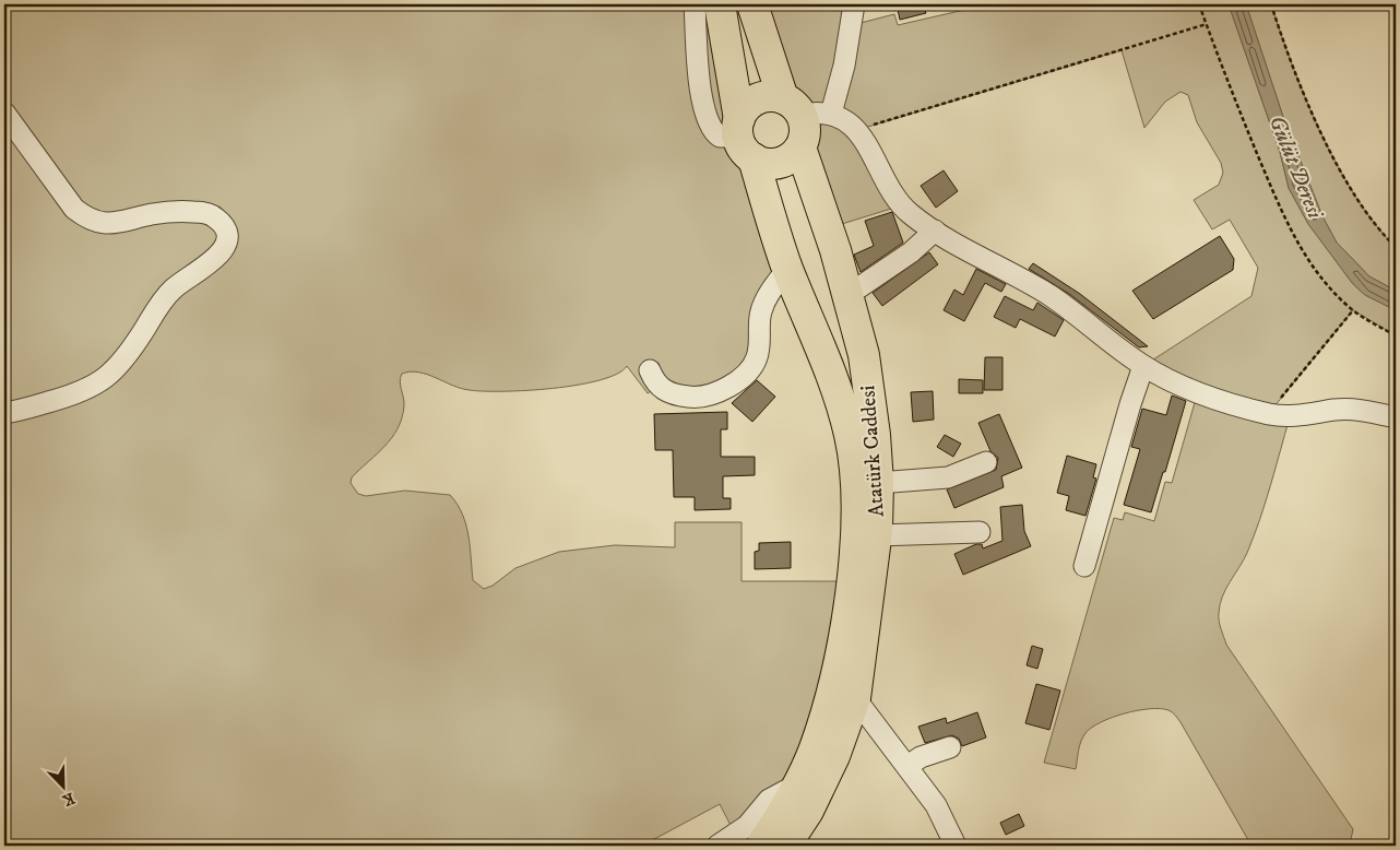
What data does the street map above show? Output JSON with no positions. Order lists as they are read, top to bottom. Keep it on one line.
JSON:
{"streets":{"highway":["Atatürk Caddesi"]},"water":["Gülüt Deresi"],"north":"bottom right"}
